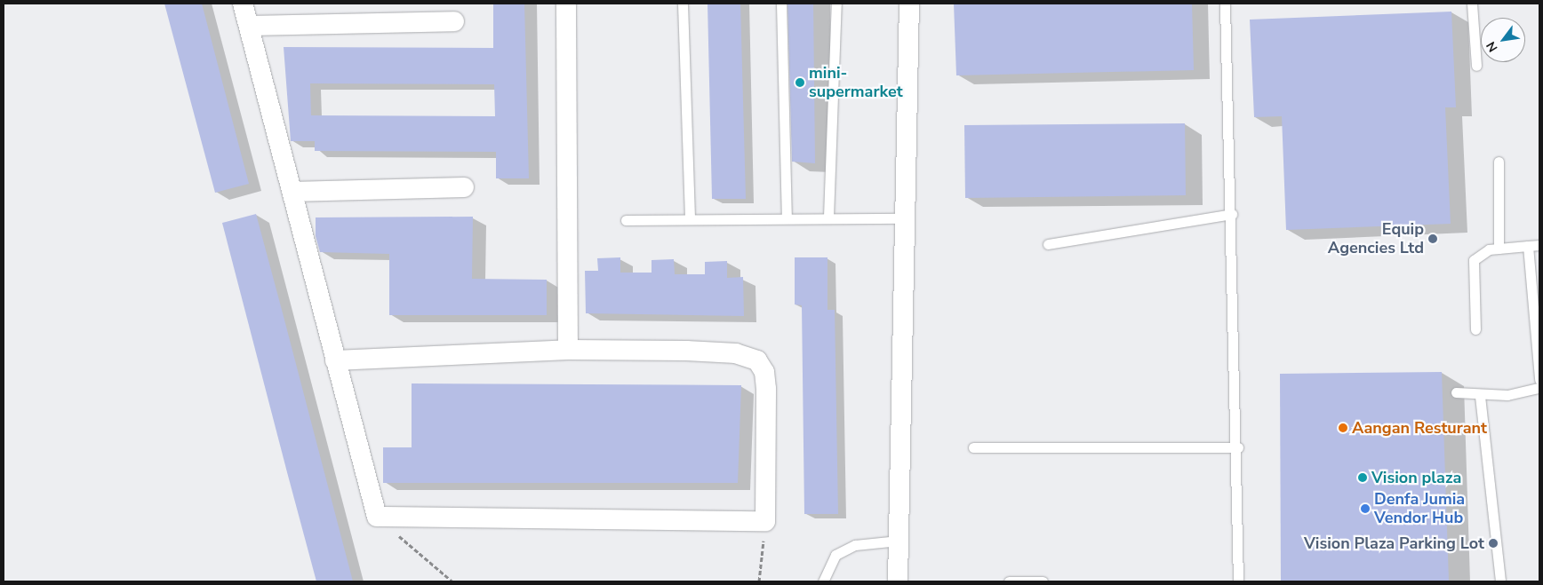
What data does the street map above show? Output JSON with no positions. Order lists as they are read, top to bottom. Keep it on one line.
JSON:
{"places":["mini- supermarket","Equip Agencies Ltd","Aangan Resturant","Vision plaza","Denfa Jumia Vendor Hub","Vision Plaza Parking Lot"],"north":"bottom left"}
